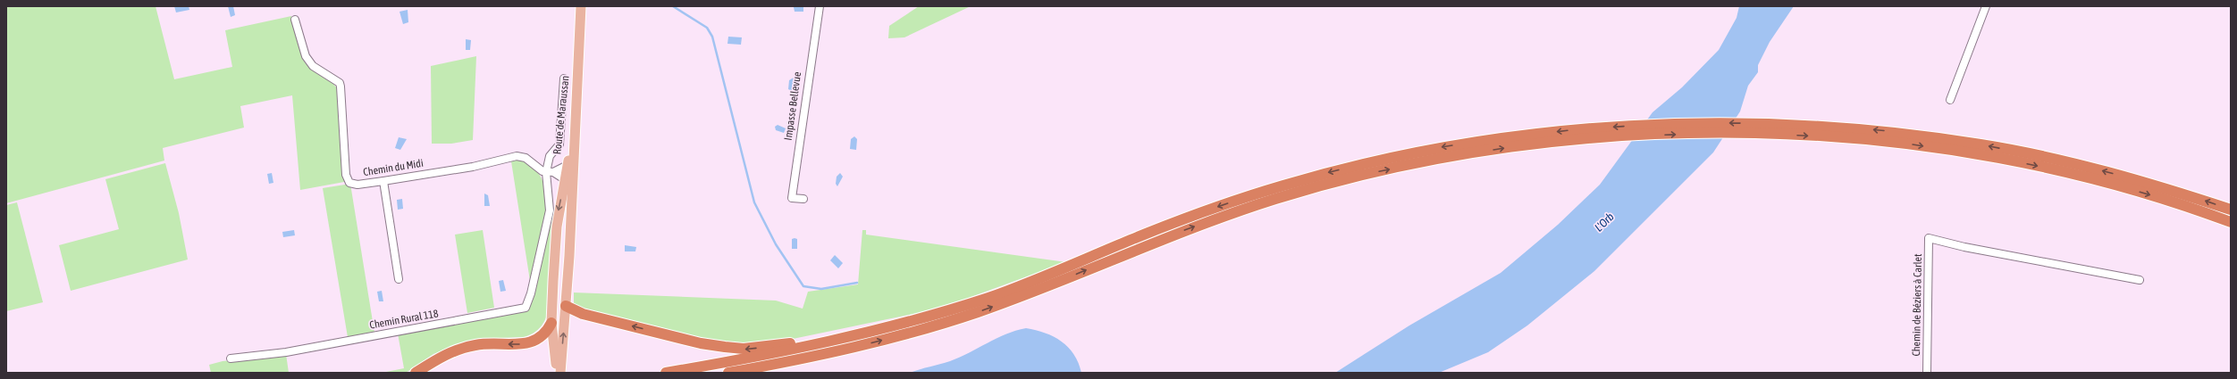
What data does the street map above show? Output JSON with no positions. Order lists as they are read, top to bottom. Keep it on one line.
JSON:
{"streets":{"main road":["Route de Maraussan"],"street":["Impasse Bellevue","Chemin du Midi","Chemin de Béziers à Carlet","Chemin Rural 118"]},"crossings":[["Route de Maraussan","Chemin du Midi"],["Chemin du Midi","Chemin Rural 118"]],"water":["L'Orb"]}
